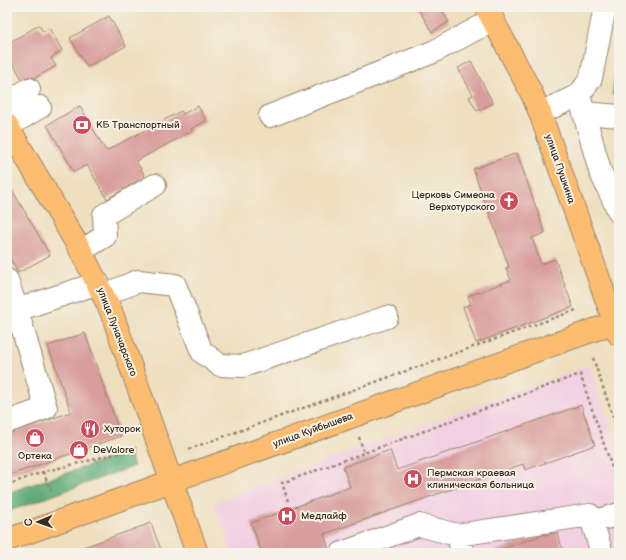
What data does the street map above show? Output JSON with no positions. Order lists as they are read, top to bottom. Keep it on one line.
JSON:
{"streets":{"main road":["улица Пушкина","улица Луначарского","улица Куйбышева"]},"crossings":[["улица Пушкина","улица Куйбышева"],["улица Луначарского","улица Куйбышева"]],"places":{"bank":["КБ Транспортный"],"church":["Церковь Симеона Верхотурского"],"restaurant":["Хуторок"],"shop":["Ортека","DeValore"],"hospital":["Пермская краевая клиническая больница","Медлайф"]},"north":"left"}
